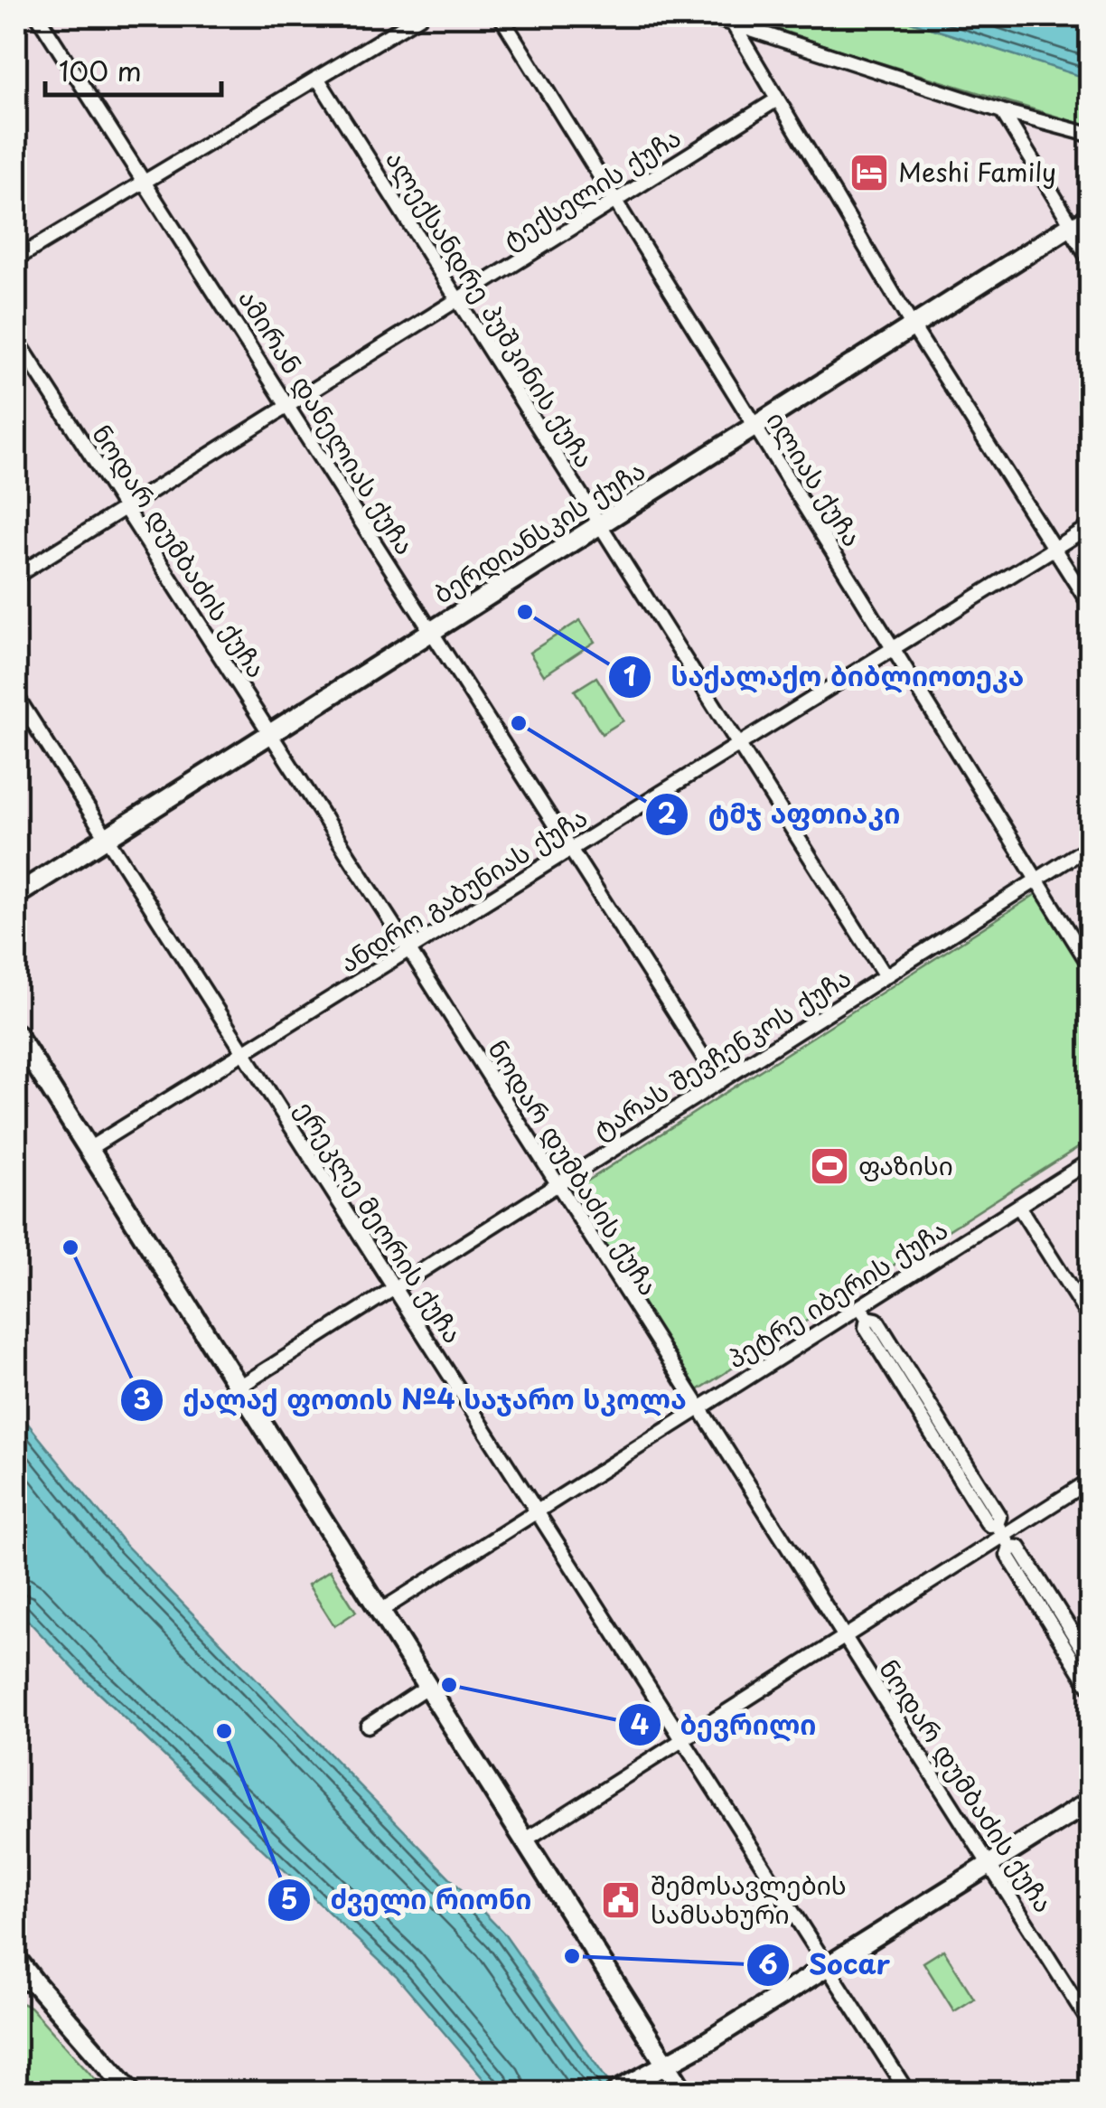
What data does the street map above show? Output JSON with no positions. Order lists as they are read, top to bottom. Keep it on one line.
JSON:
{"streets":{"street":["ტექსელის ქუჩა","ალექსანდრე პუშკინის ქუჩა","ამირან დანელიას ქუჩა","ილიას ქუჩა","ბერდიანსკის ქუჩა","ნოდარ დუმბაძის ქუჩა","ანდრო გაბუნიას ქუჩა","ტარას შევჩენკოს ქუჩა","ერეკლე მეორის ქუჩა","პეტრე იბერის ქუჩა"]},"crossings":[["ტექსელის ქუჩა","ალექსანდრე პუშკინის ქუჩა"],["ტექსელის ქუჩა","ამირან დანელიას ქუჩა"],["ტექსელის ქუჩა","ილიას ქუჩა"],["ტექსელის ქუჩა","ნოდარ დუმბაძის ქუჩა"],["ალექსანდრე პუშკინის ქუჩა","ბერდიანსკის ქუჩა"],["ალექსანდრე პუშკინის ქუჩა","ანდრო გაბუნიას ქუჩა"],["ალექსანდრე პუშკინის ქუჩა","ტარას შევჩენკოს ქუჩა"],["ამირან დანელიას ქუჩა","ბერდიანსკის ქუჩა"],["ამირან დანელიას ქუჩა","ანდრო გაბუნიას ქუჩა"],["ამირან დანელიას ქუჩა","ტარას შევჩენკოს ქუჩა"],["ილიას ქუჩა","ბერდიანსკის ქუჩა"],["ილიას ქუჩა","ანდრო გაბუნიას ქუჩა"],["ილიას ქუჩა","ტარას შევჩენკოს ქუჩა"],["ბერდიანსკის ქუჩა","ნოდარ დუმბაძის ქუჩა"],["ბერდიანსკის ქუჩა","ერეკლე მეორის ქუჩა"],["ნოდარ დუმბაძის ქუჩა","ანდრო გაბუნიას ქუჩა"],["ნოდარ დუმბაძის ქუჩა","ტარას შევჩენკოს ქუჩა"],["ნოდარ დუმბაძის ქუჩა","პეტრე იბერის ქუჩა"],["ანდრო გაბუნიას ქუჩა","ერეკლე მეორის ქუჩა"],["ტარას შევჩენკოს ქუჩა","ერეკლე მეორის ქუჩა"],["ერეკლე მეორის ქუჩა","პეტრე იბერის ქუჩა"]],"places":{"hotel":["Meshi Family"],"other":["საქალაქო ბიბლიოთეკა","ტმჯ აფთიაკი","ქალაქ ფოთის №4 საჯარო სკოლა","ბევრილი","ძველი რიონი","Socar"],"sports":["ფაზისი"],"public building":["შემოსავლების სამსახური"]},"scale_bar":"100 m"}
